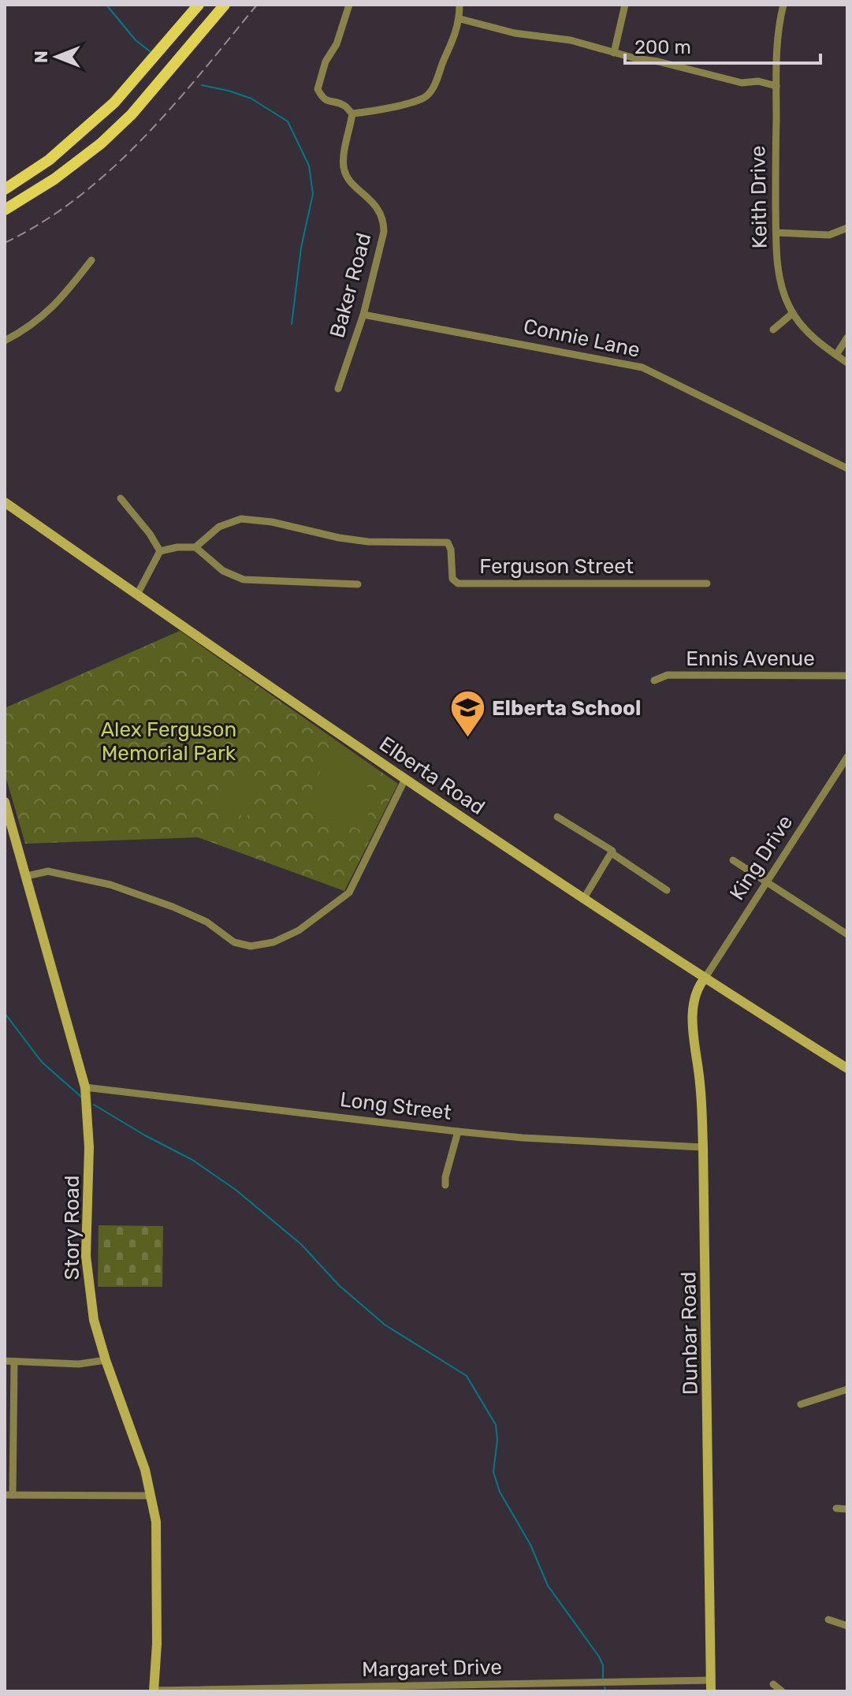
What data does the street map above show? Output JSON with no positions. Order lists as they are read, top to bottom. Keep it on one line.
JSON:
{"streets":{"street":["Keith Drive","Baker Road","Connie Lane","Ferguson Street","Ennis Avenue","Elberta Road","King Drive","Long Street","Story Road","Dunbar Road","Margaret Drive"]},"crossings":[["Baker Road","Connie Lane"],["Elberta Road","King Drive"],["Elberta Road","Dunbar Road"],["King Drive","Dunbar Road"],["Long Street","Story Road"],["Long Street","Dunbar Road"],["Story Road","Margaret Drive"],["Dunbar Road","Margaret Drive"]],"parks":["Alex Ferguson Memorial Park"],"places":{"school or university":["Elberta School"]},"scale_bar":"200 m","north":"left"}
